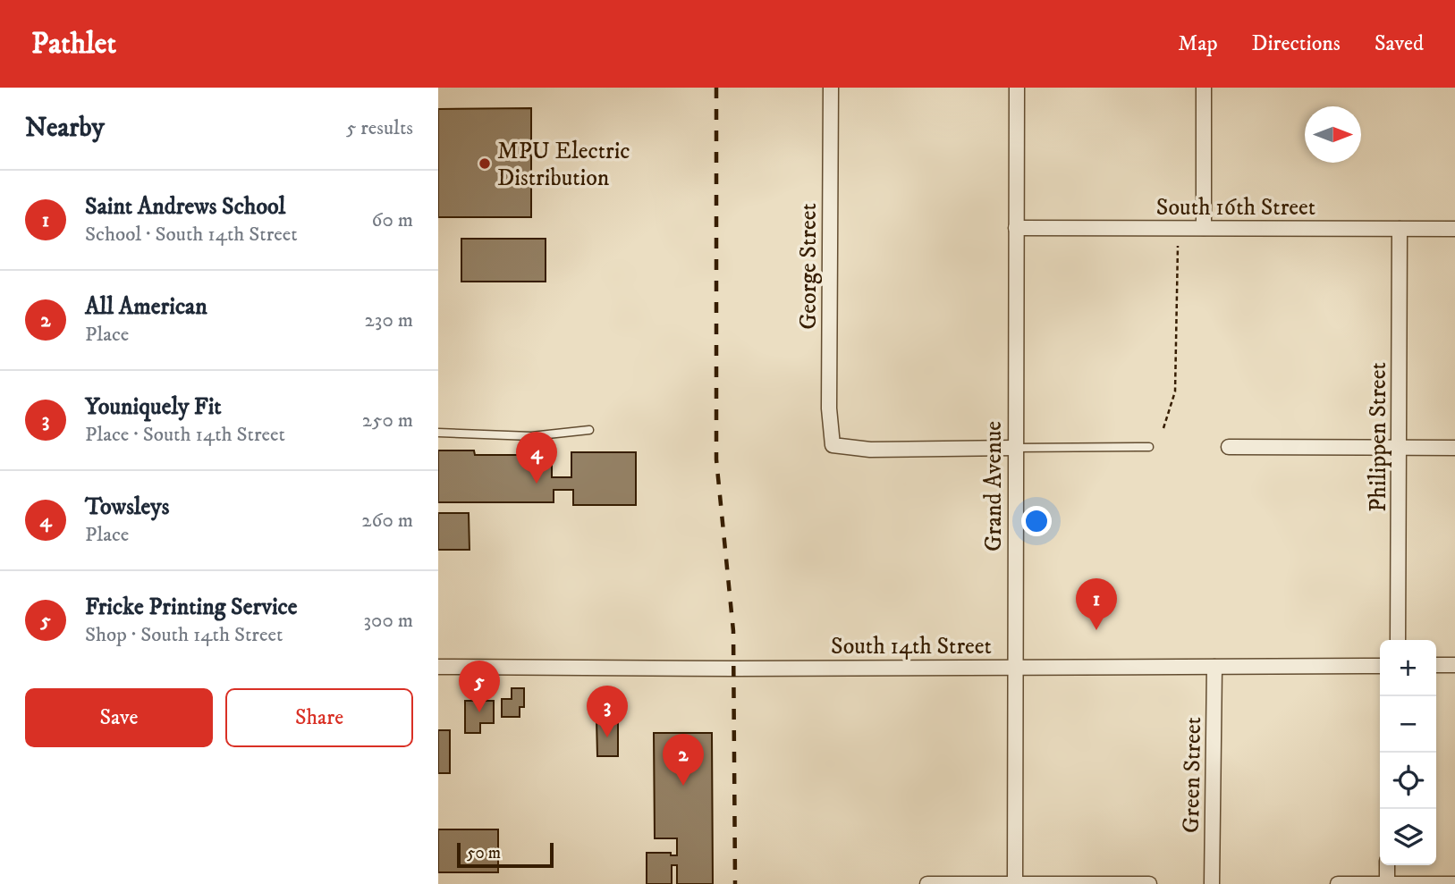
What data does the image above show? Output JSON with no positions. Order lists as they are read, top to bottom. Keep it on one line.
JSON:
{"streets":{"street":["South 16th Street","George Street","Philippen Street","Grand Avenue","South 14th Street","Green Street"]},"crossings":[["South 16th Street","Philippen Street"],["South 16th Street","Grand Avenue"],["George Street","Grand Avenue"],["Grand Avenue","South 14th Street"],["South 14th Street","Green Street"]],"places":["MPU Electric Distribution"],"scale_bar":"50 m","north":"right","page":{"header":"Pathlet","nav":["Map","Directions","Saved"],"heading":["Nearby","5 results"],"list":[{"mark":"1","name":"Saint Andrews School","note":"School · South 14th Street","value":"60 m"},{"mark":"2","name":"All American","note":"Place","value":"230 m"},{"mark":"3","name":"Youniquely Fit","note":"Place · South 14th Street","value":"250 m"},{"mark":"4","name":"Towsleys","note":"Place","value":"260 m"},{"mark":"5","name":"Fricke Printing Service","note":"Shop · South 14th Street","value":"300 m"}],"pins":["4","1","5","3","2"],"map_buttons":["+","−"],"buttons":["Save","Share"],"scale":"50 m"}}
